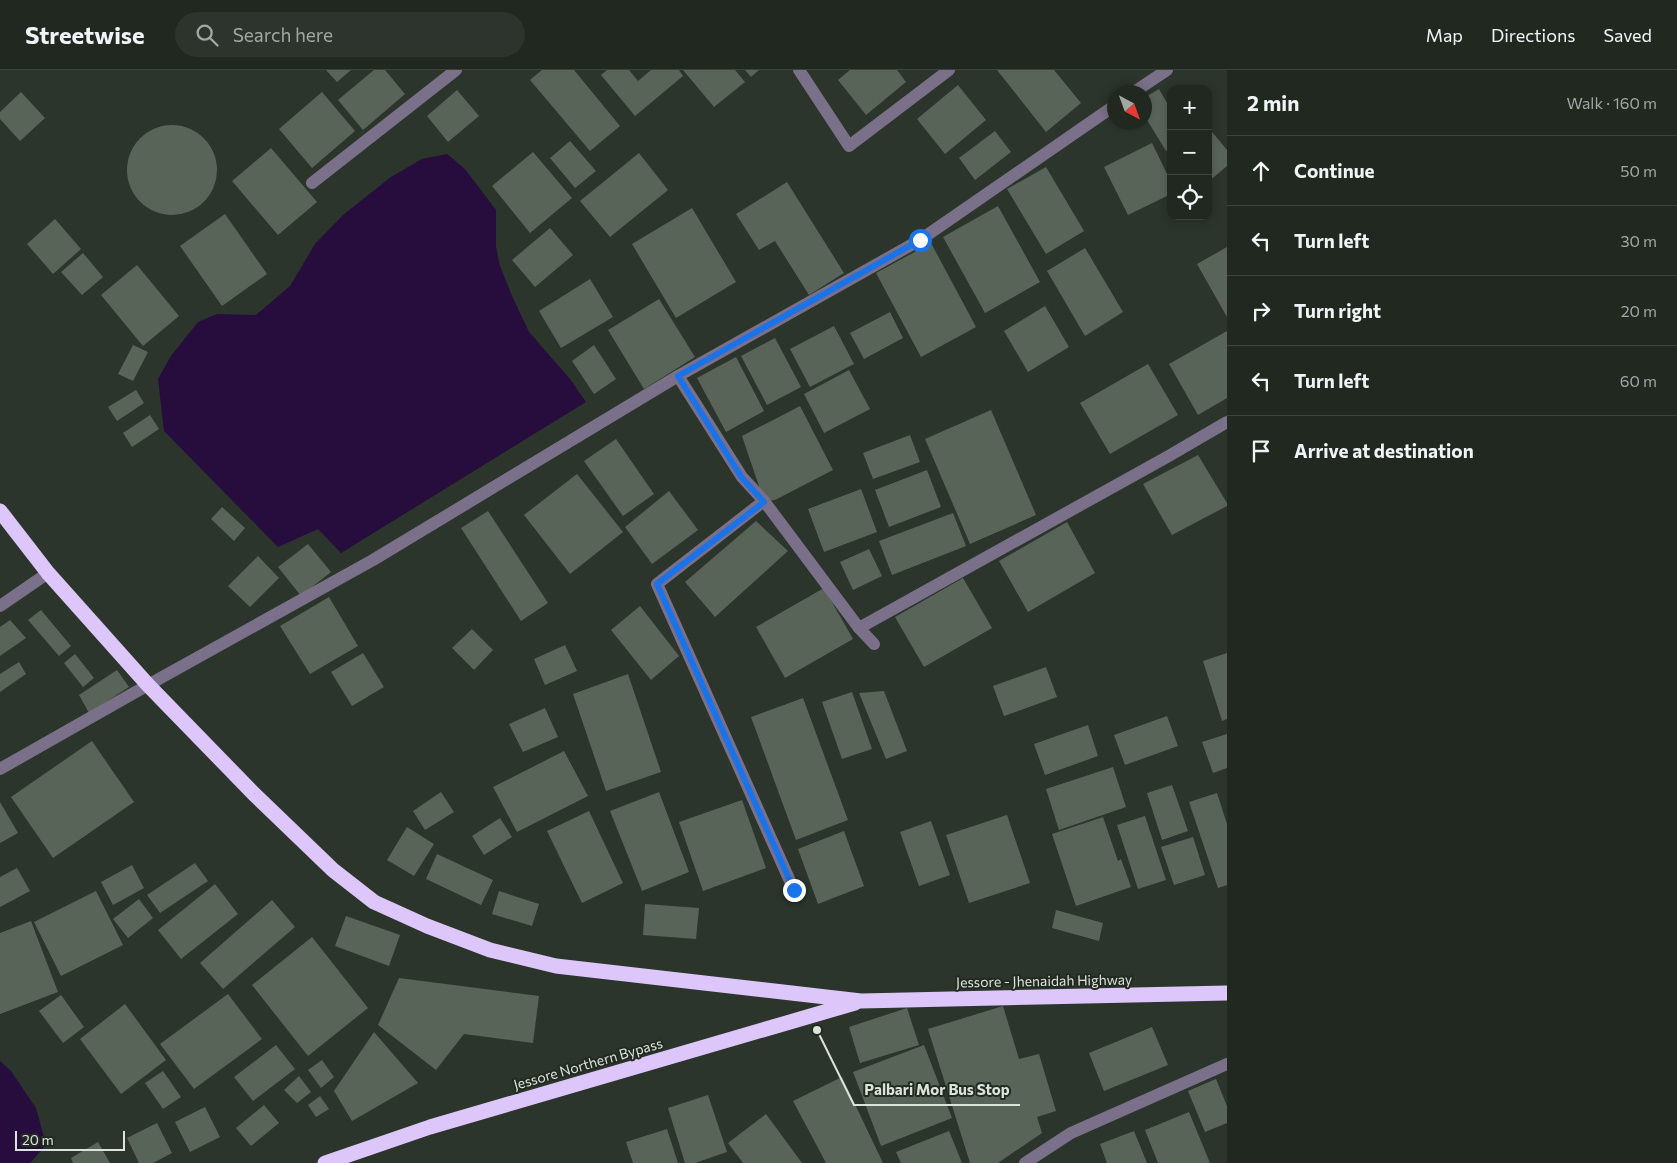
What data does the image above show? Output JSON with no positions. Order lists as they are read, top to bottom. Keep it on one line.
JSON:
{"streets":{"highway":["Jessore - Jhenaidah Highway","Jessore Northern Bypass"]},"crossings":[["Jessore - Jhenaidah Highway","Jessore Northern Bypass"]],"places":["Palbari Mor Bus Stop"],"scale_bar":"20 m","north":"bottom right","page":{"header":"Streetwise","search":"Search here","nav":["Map","Directions","Saved"],"heading":["2 min","Walk · 160 m"],"map_buttons":["+","−"],"list":[["Continue","50 m"],["Turn left","30 m"],["Turn right","20 m"],["Turn left","60 m"],"Arrive at destination"],"scale":"20 m"}}
